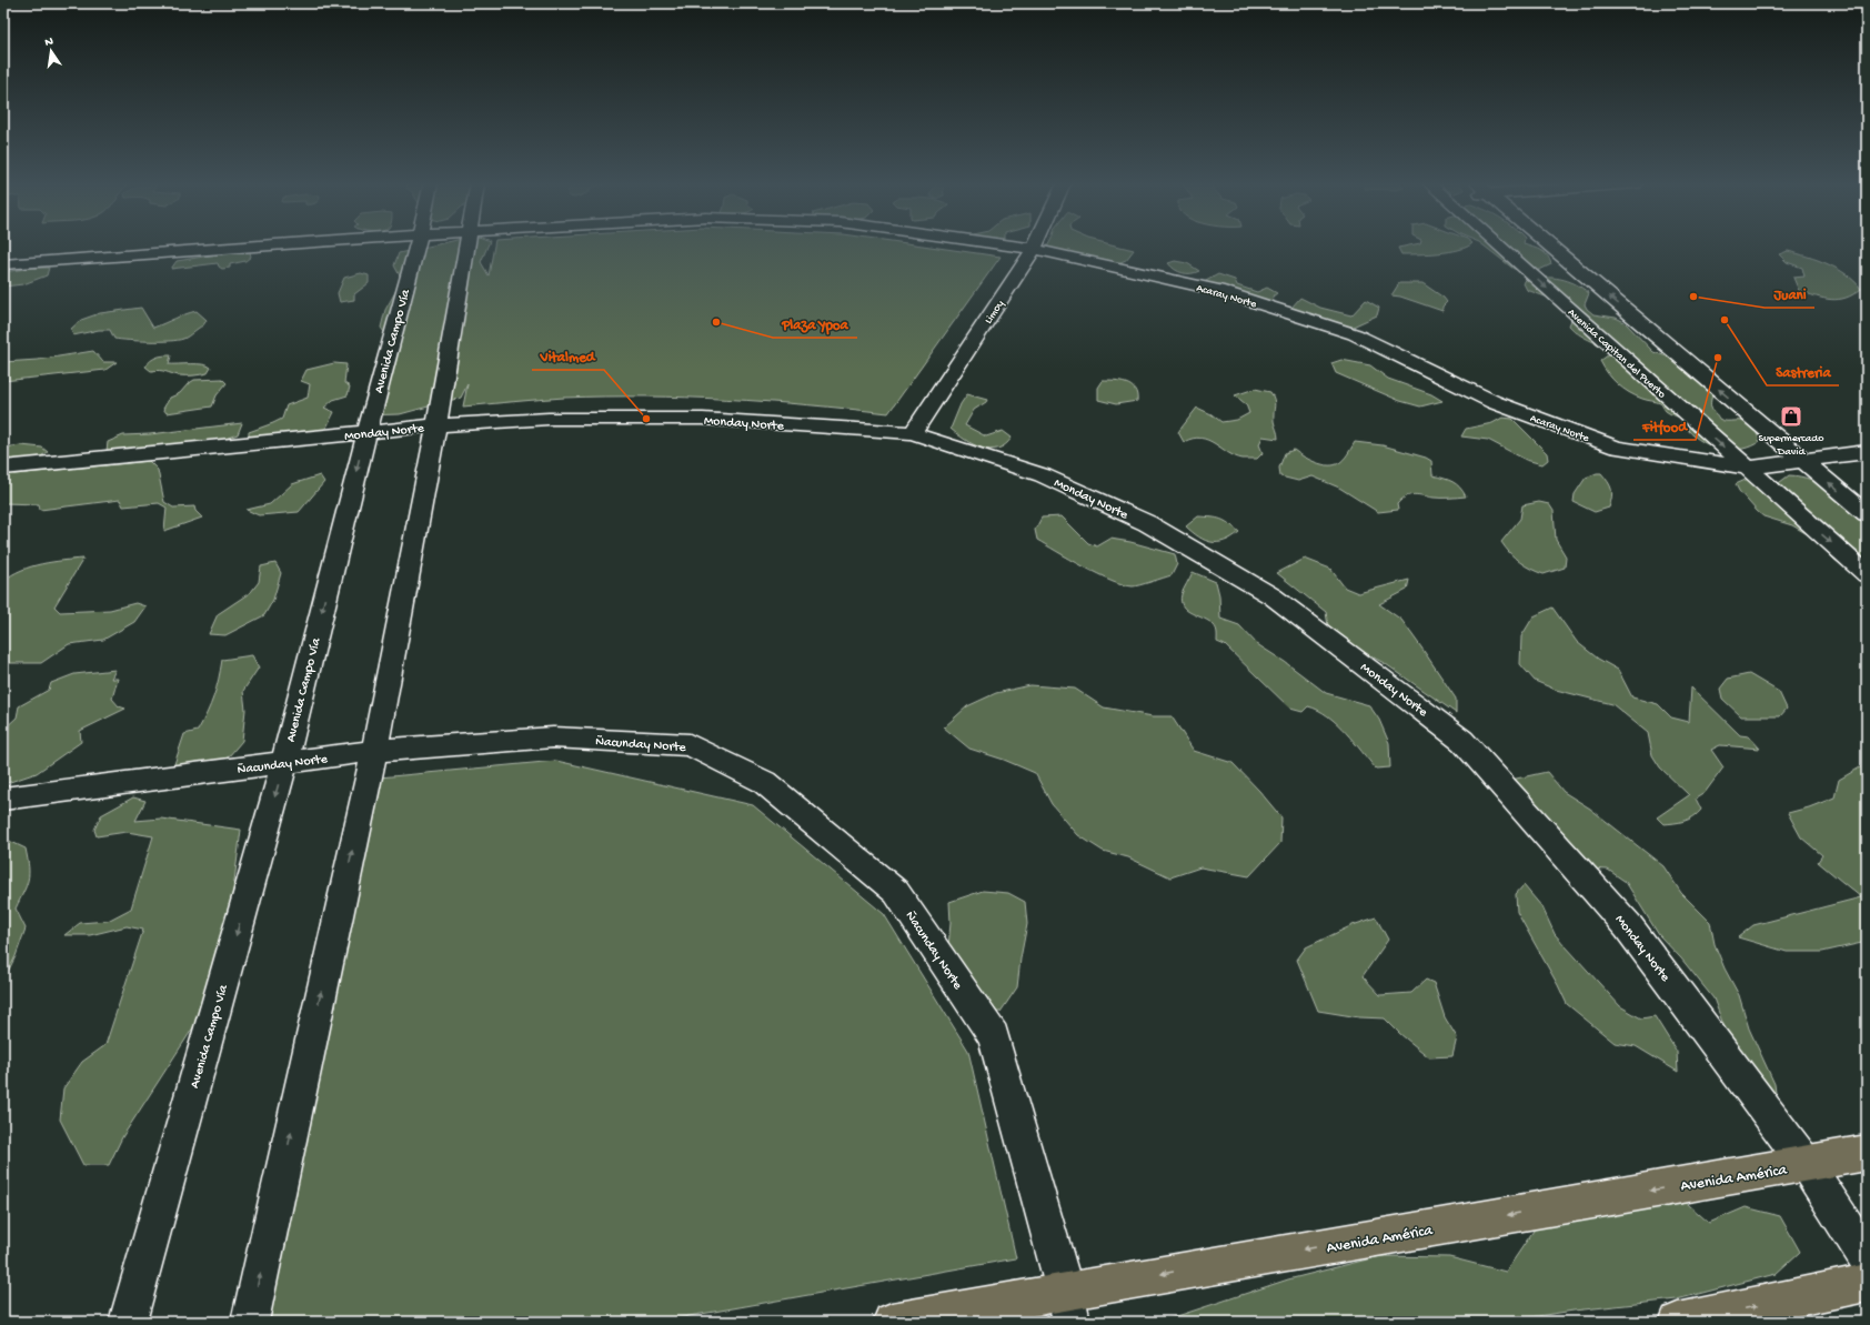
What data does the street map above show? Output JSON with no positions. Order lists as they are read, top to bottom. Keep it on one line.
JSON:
{"streets":{"main road":["Avenida América"],"street":["Acaray Norte","Limoy","Avenida Campo Vía","Avenida Capitan del Puerto","Monday Norte","Ñacunday Norte"]},"crossings":[["Acaray Norte","Limoy"],["Acaray Norte","Avenida Capitan del Puerto"],["Limoy","Monday Norte"],["Avenida Campo Vía","Monday Norte"],["Avenida Campo Vía","Ñacunday Norte"],["Monday Norte","Avenida América"],["Ñacunday Norte","Avenida América"]],"one_way":["Avenida América"],"places":{"other":["Juani","Sastreria","Plaza Ypoa","Fitfood","Vitalmed"],"shop":["Supermercado David"]},"north":"top"}
